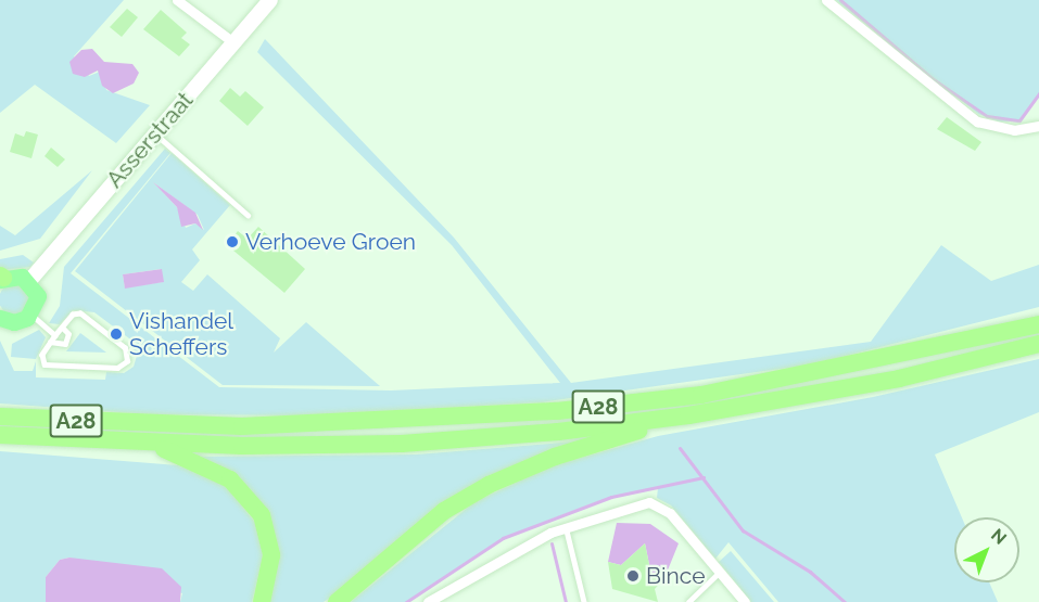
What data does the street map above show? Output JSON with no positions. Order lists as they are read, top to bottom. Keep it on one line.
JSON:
{"streets":{"highway":["A28"],"main road":["Asserstraat"]},"places":["Verhoeve Groen","Vishandel Scheffers","Bince"],"north":"top right"}
